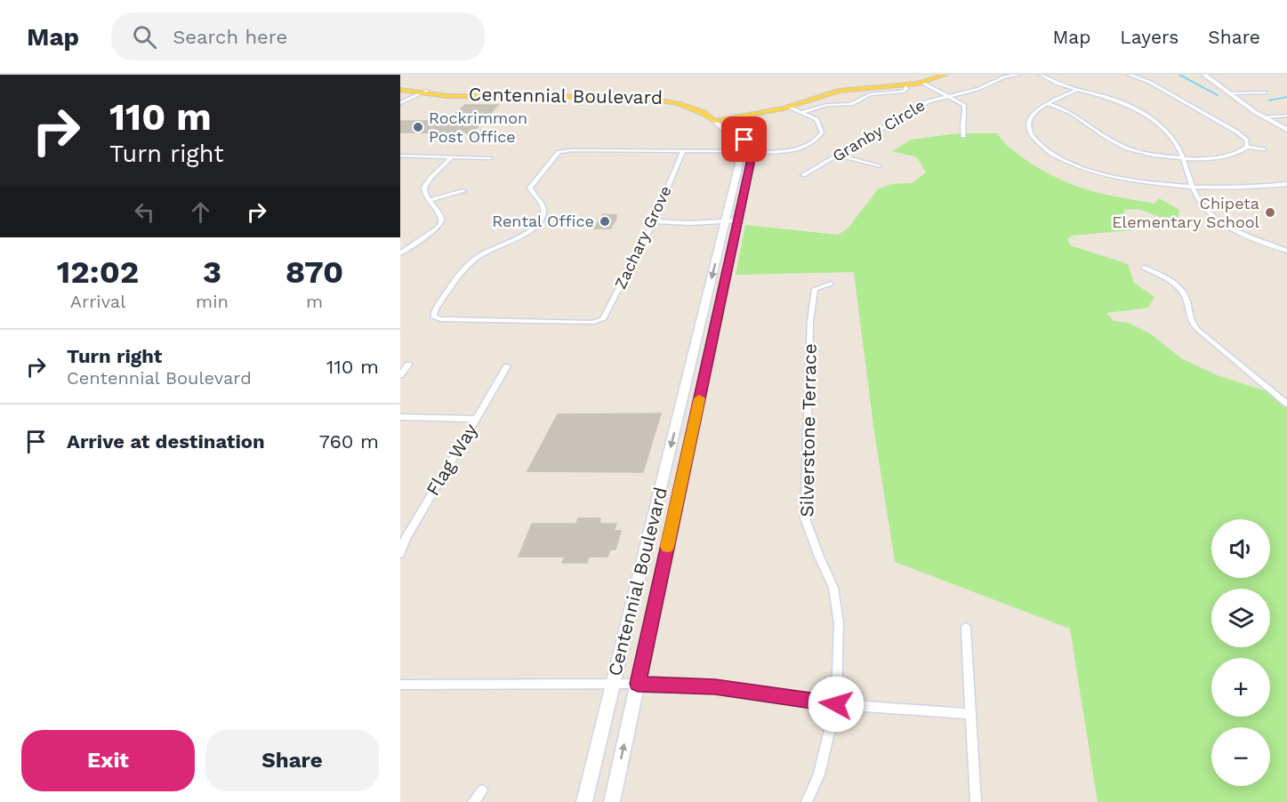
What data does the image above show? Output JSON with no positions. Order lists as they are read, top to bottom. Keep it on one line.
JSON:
{"streets":{"main road":["Centennial Boulevard"],"street":["Granby Circle","Zachary Grove","Silverstone Terrace","Flag Way"]},"places":["Rockrimmon Post Office","Chipeta Elementary School","Rental Office"],"page":{"header":"Map","search":"Search here","nav":["Map","Layers","Share"],"turn":["110 m","Turn right"],"eta":["12:02","Arrival","3","min","870","m"],"list":[{"name":"Turn right","note":"Centennial Boulevard","value":"110 m"},{"name":"Arrive at destination","value":"760 m"}],"map_buttons":["+","−"],"buttons":["Exit","Share"]}}
